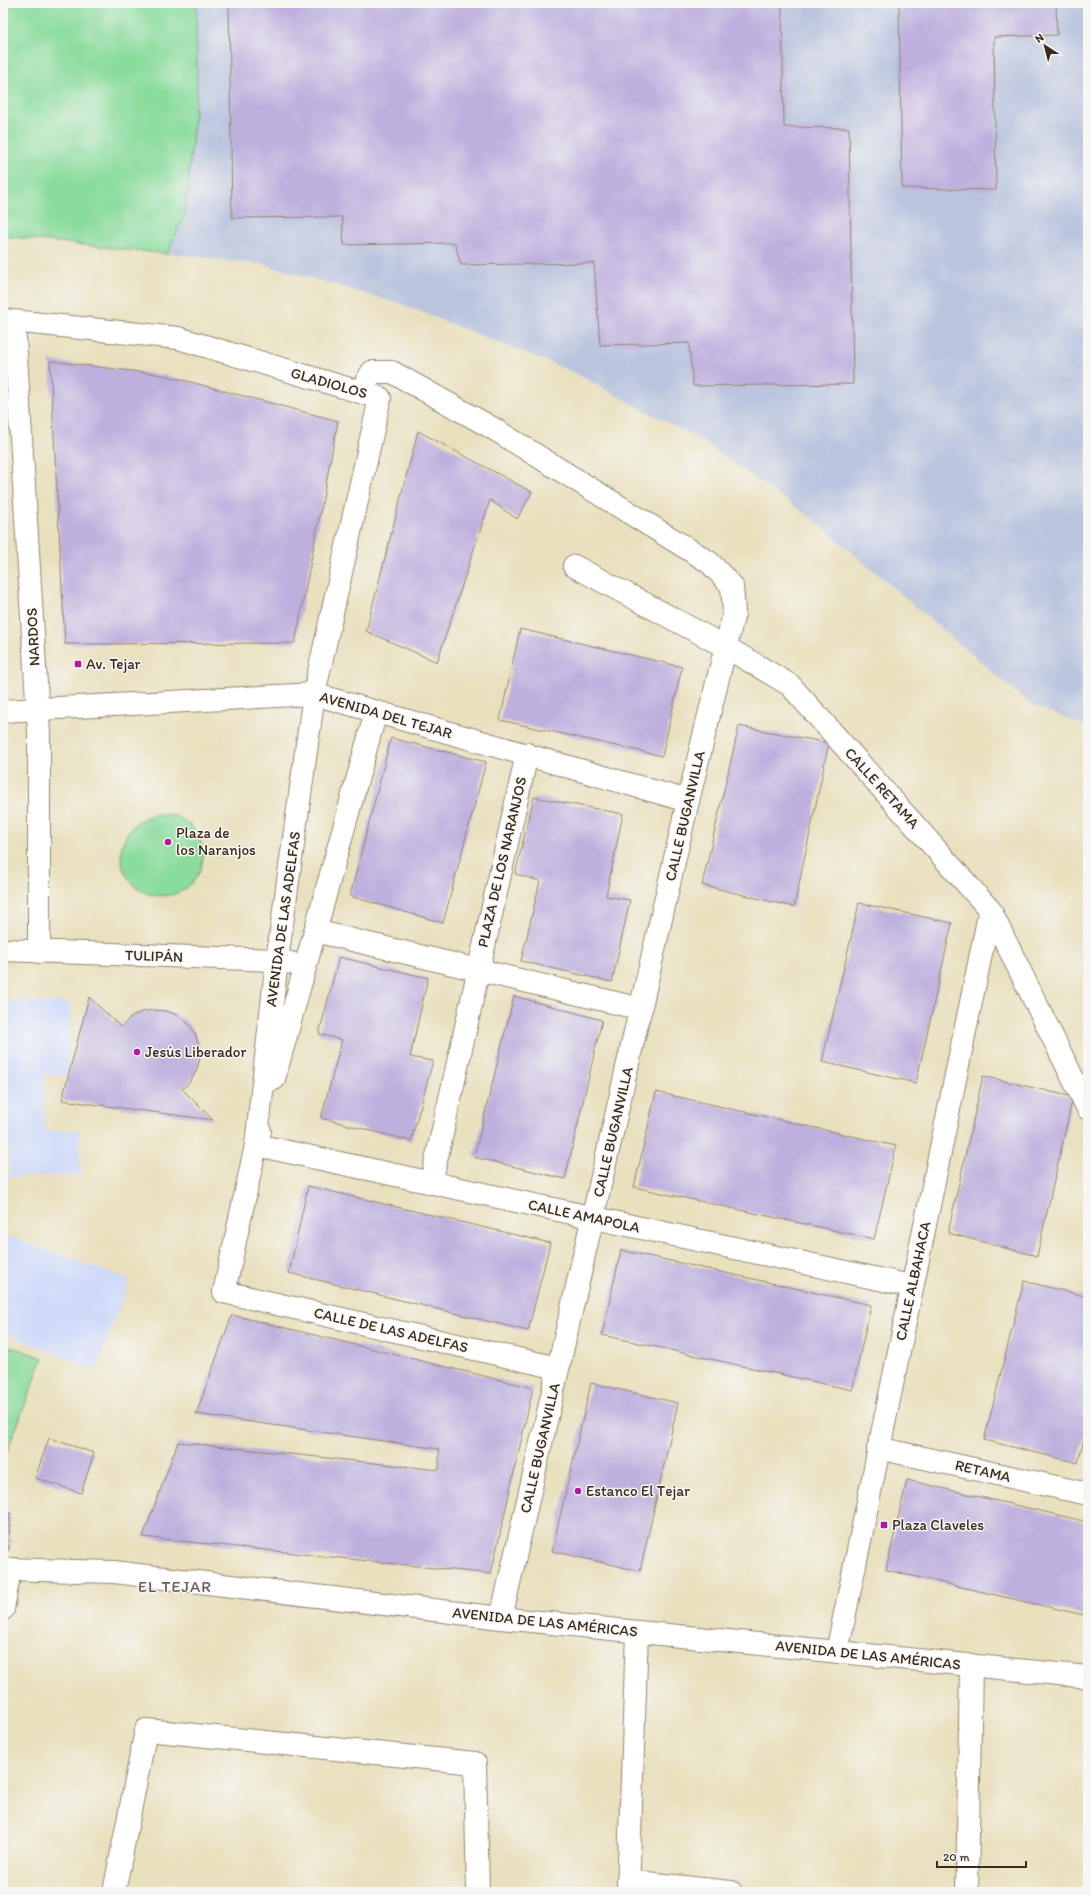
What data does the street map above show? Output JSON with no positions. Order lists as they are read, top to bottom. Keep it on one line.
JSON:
{"streets":{"street":["GLADIOLOS","NARDOS","AVENIDA DEL TEJAR","CALLE RETAMA","CALLE BUGANVILLA","PLAZA DE LOS NARANJOS","AVENIDA DE LAS ADELFAS","TULIPÁN","CALLE AMAPOLA","CALLE ALBAHACA","CALLE DE LAS ADELFAS","RETAMA","AVENIDA DE LAS AMÉRICAS"]},"crossings":[["GLADIOLOS","NARDOS"],["GLADIOLOS","AVENIDA DEL TEJAR"],["GLADIOLOS","CALLE BUGANVILLA"],["GLADIOLOS","AVENIDA DE LAS ADELFAS"],["NARDOS","AVENIDA DEL TEJAR"],["NARDOS","TULIPÁN"],["AVENIDA DEL TEJAR","CALLE BUGANVILLA"],["AVENIDA DEL TEJAR","PLAZA DE LOS NARANJOS"],["AVENIDA DEL TEJAR","AVENIDA DE LAS ADELFAS"],["CALLE RETAMA","CALLE BUGANVILLA"],["CALLE RETAMA","CALLE ALBAHACA"],["CALLE BUGANVILLA","CALLE AMAPOLA"],["CALLE BUGANVILLA","CALLE DE LAS ADELFAS"],["CALLE BUGANVILLA","AVENIDA DE LAS AMÉRICAS"],["PLAZA DE LOS NARANJOS","CALLE AMAPOLA"],["AVENIDA DE LAS ADELFAS","TULIPÁN"],["AVENIDA DE LAS ADELFAS","CALLE AMAPOLA"],["AVENIDA DE LAS ADELFAS","CALLE DE LAS ADELFAS"],["CALLE AMAPOLA","CALLE ALBAHACA"],["CALLE ALBAHACA","RETAMA"],["CALLE ALBAHACA","AVENIDA DE LAS AMÉRICAS"]],"districts":["EL TEJAR"],"places":{"transit":["Av. Tejar","Plaza Claveles"],"other":["Plaza de los Naranjos","Jesús Liberador","Estanco El Tejar"]},"scale_bar":"20 m","north":"top left"}
